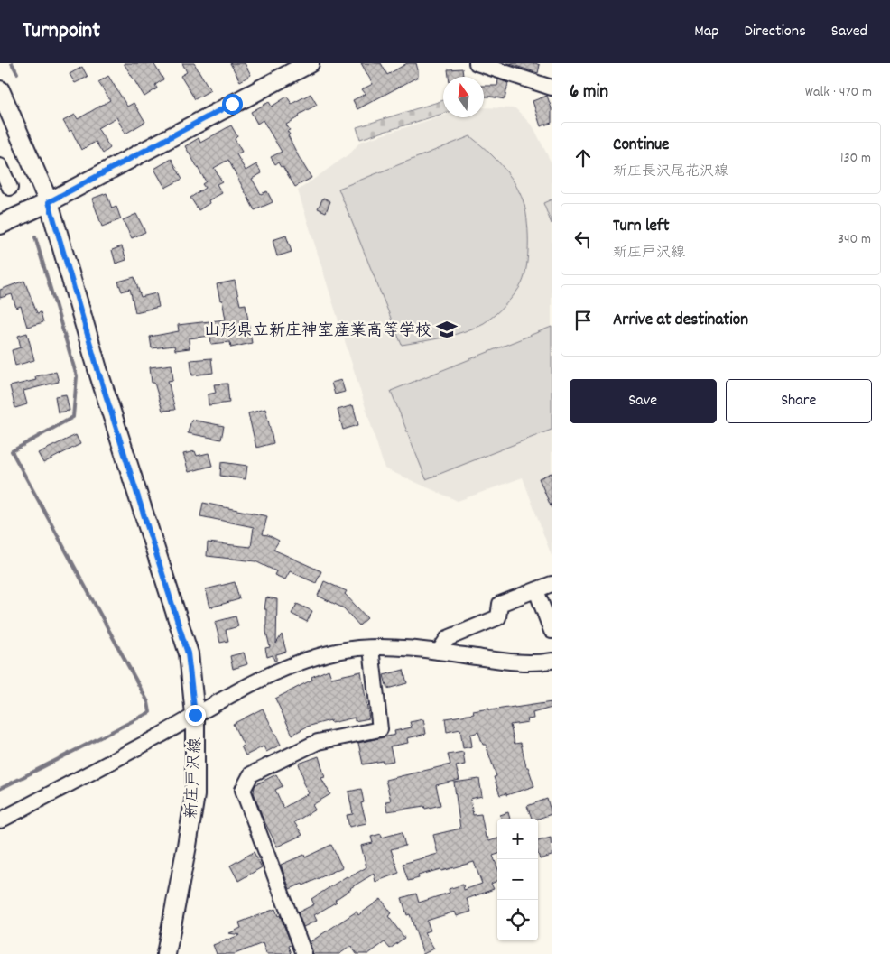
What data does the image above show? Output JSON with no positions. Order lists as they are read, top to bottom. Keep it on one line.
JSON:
{"streets":{"main road":["新庄戸沢線"]},"places":{"school or university":["山形県立新庄神室産業高等学校"]},"north":"top","page":{"header":"Turnpoint","nav":["Map","Directions","Saved"],"heading":["6 min","Walk · 470 m"],"list":[["Continue","新庄長沢尾花沢線","130 m"],["Turn left","新庄戸沢線","340 m"],"Arrive at destination"],"buttons":["Save","Share"],"map_buttons":["+","−"]}}
